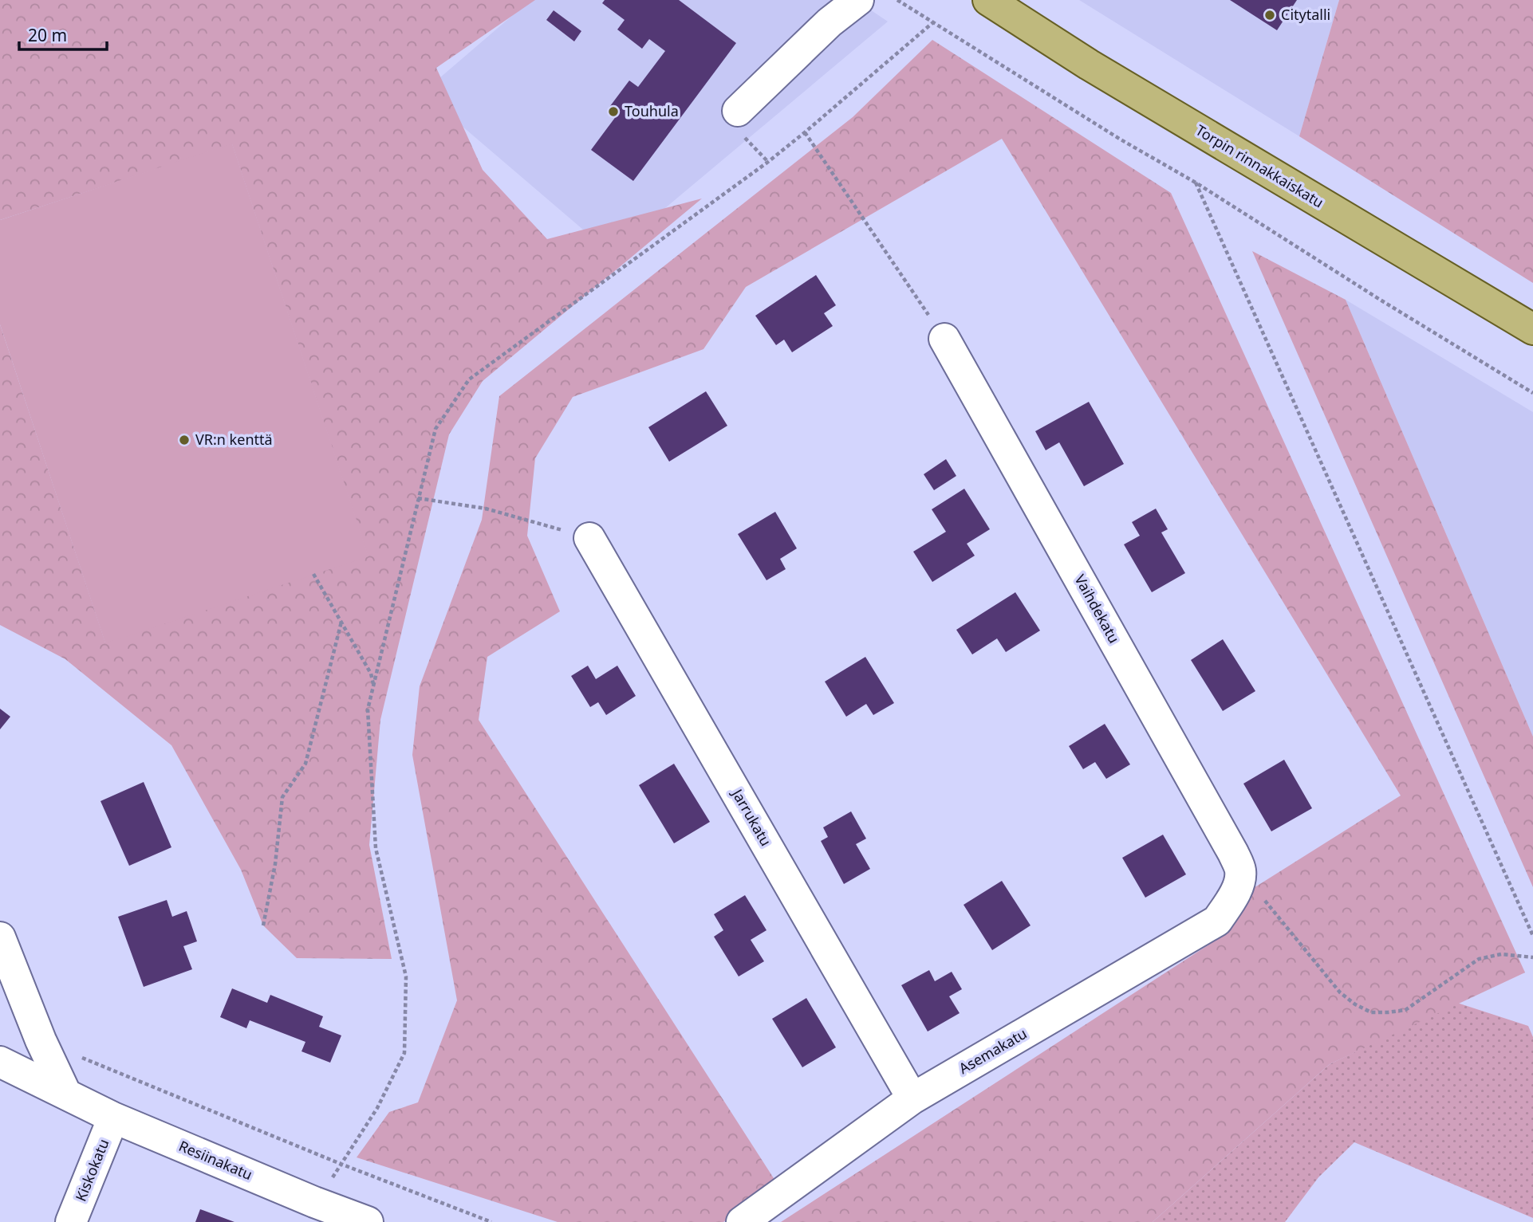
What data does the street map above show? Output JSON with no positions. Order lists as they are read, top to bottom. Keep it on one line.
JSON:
{"streets":{"main road":["Torpin rinnakkaiskatu"],"street":["Vaihdekatu","Jarrukatu","Asemakatu","Resiinakatu","Kiskokatu"]},"crossings":[["Vaihdekatu","Asemakatu"],["Jarrukatu","Asemakatu"],["Resiinakatu","Kiskokatu"]],"places":["Citytalli","Touhula","VR:n kenttä"],"scale_bar":"20 m"}
